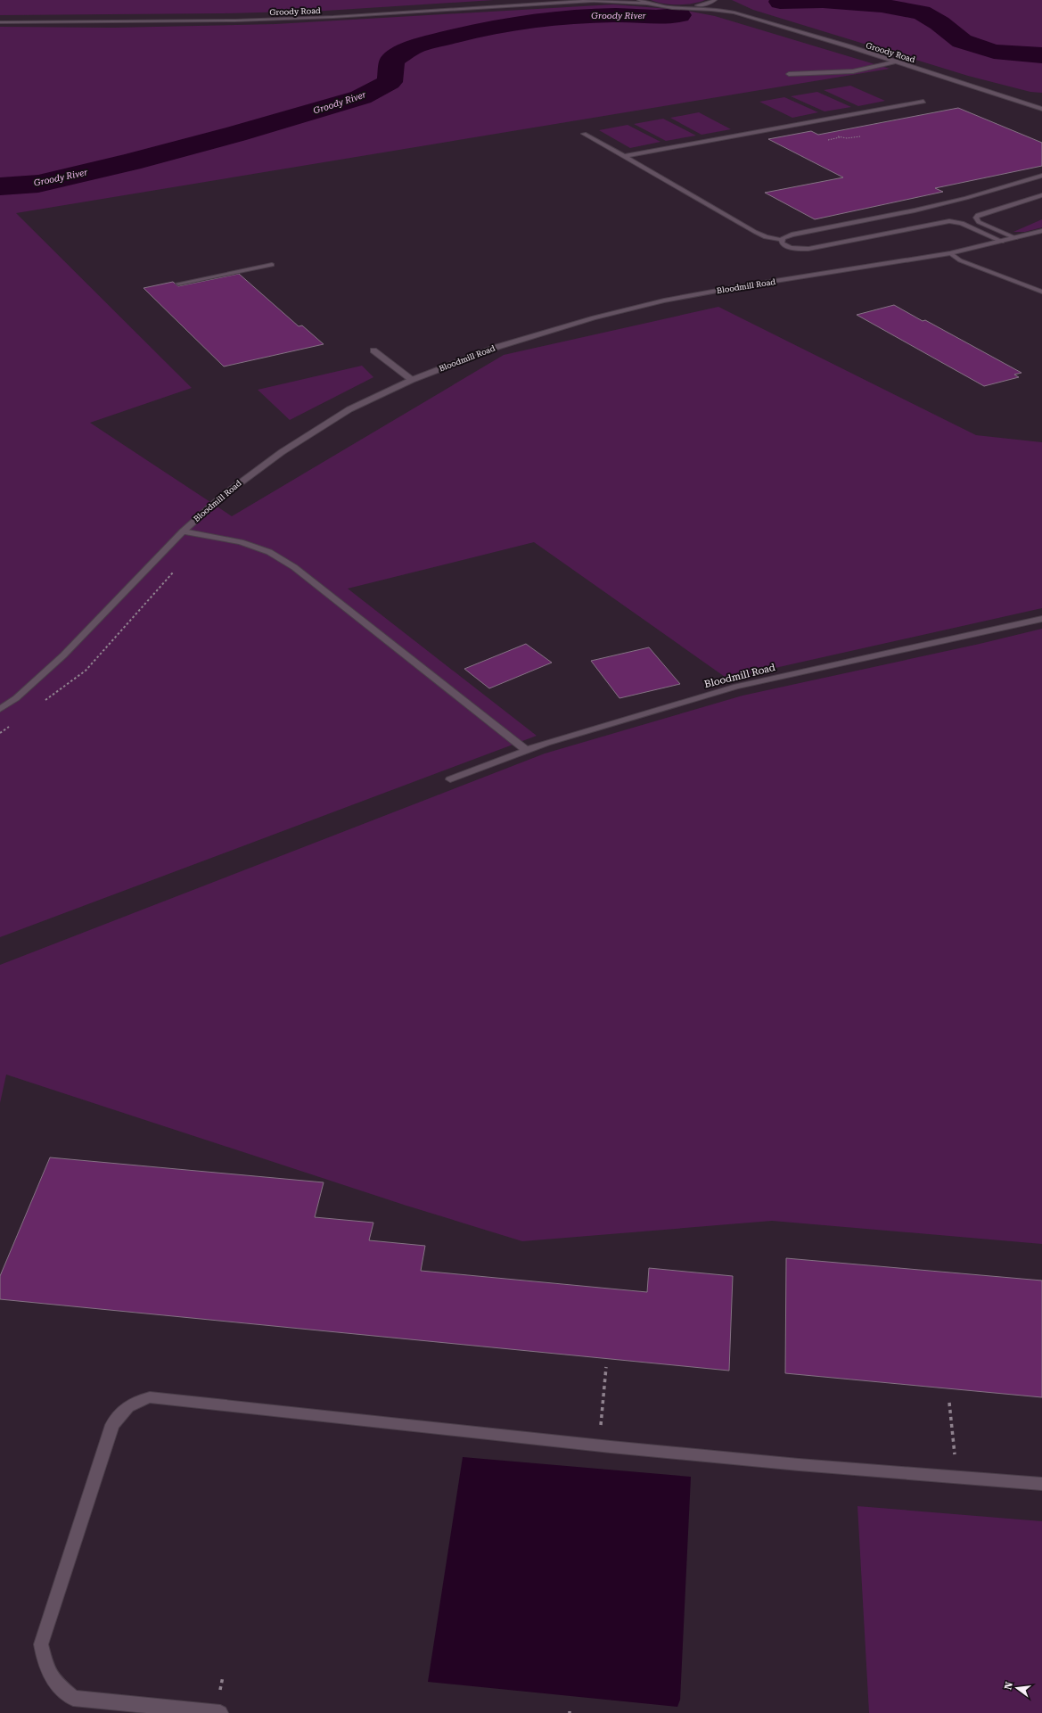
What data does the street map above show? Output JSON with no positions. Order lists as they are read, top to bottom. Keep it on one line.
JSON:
{"streets":{"street":["Groody Road","Bloodmill Road"]},"water":["Groody River"],"north":"left"}
